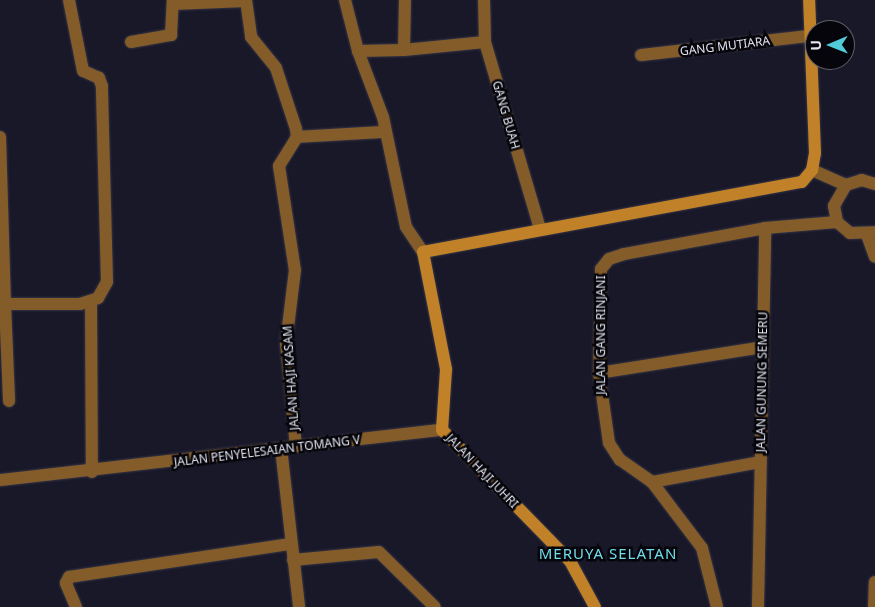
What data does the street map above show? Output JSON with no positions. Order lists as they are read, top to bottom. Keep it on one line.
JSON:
{"streets":{"street":["GANG MUTIARA","GANG BUAH","JALAN GANG RINJANI","JALAN HAJI KASAM","JALAN GUNUNG SEMERU","JALAN PENYELESAIAN TOMANG V","JALAN HAJI JUHRI"]},"crossings":[["JALAN GANG RINJANI","JALAN GUNUNG SEMERU"],["JALAN HAJI KASAM","JALAN PENYELESAIAN TOMANG V"],["JALAN PENYELESAIAN TOMANG V","JALAN HAJI JUHRI"]],"districts":["MERUYA SELATAN"],"north":"left"}
